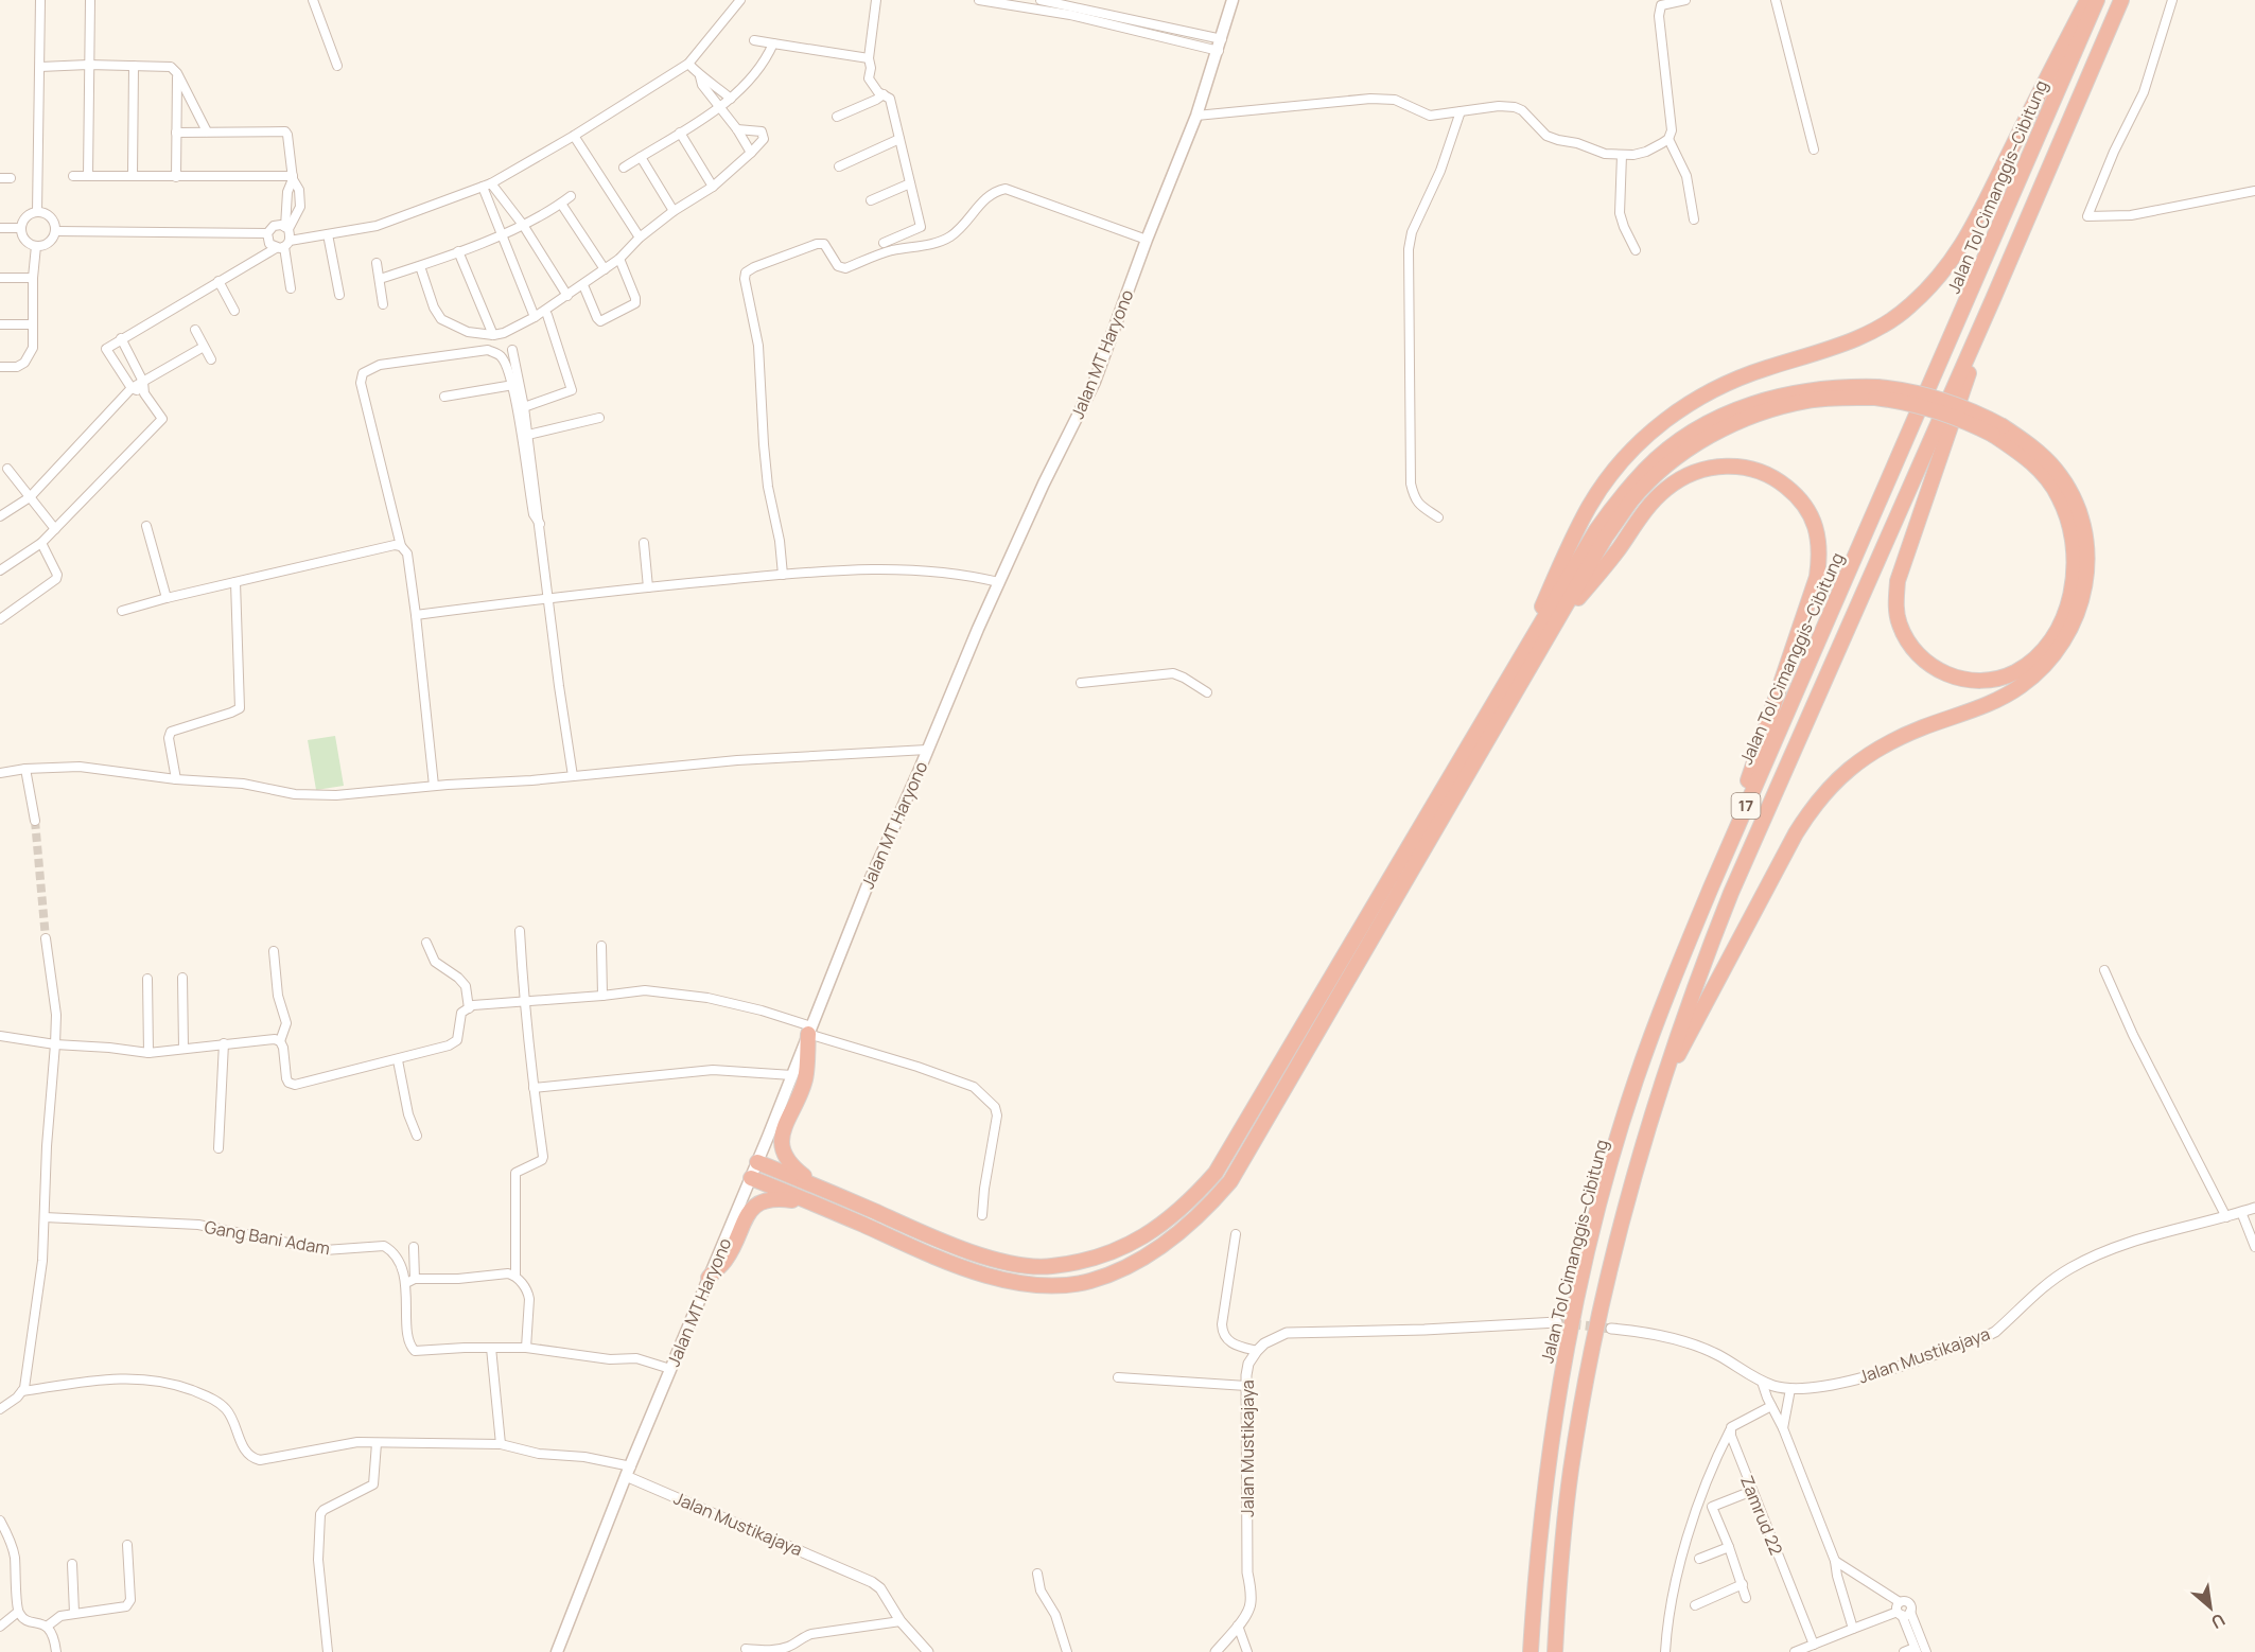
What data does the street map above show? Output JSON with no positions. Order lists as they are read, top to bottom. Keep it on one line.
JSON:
{"streets":{"highway":["Jalan Tol Cimanggis–Cibitung","17"],"main road":["Jalan MT Haryono"],"street":["Gang Bani Adam","Jalan Mustikajaya","Zamrud 22"]},"crossings":[["Jalan MT Haryono","Gang Bani Adam"],["Jalan MT Haryono","Jalan Mustikajaya"]],"north":"bottom right"}
